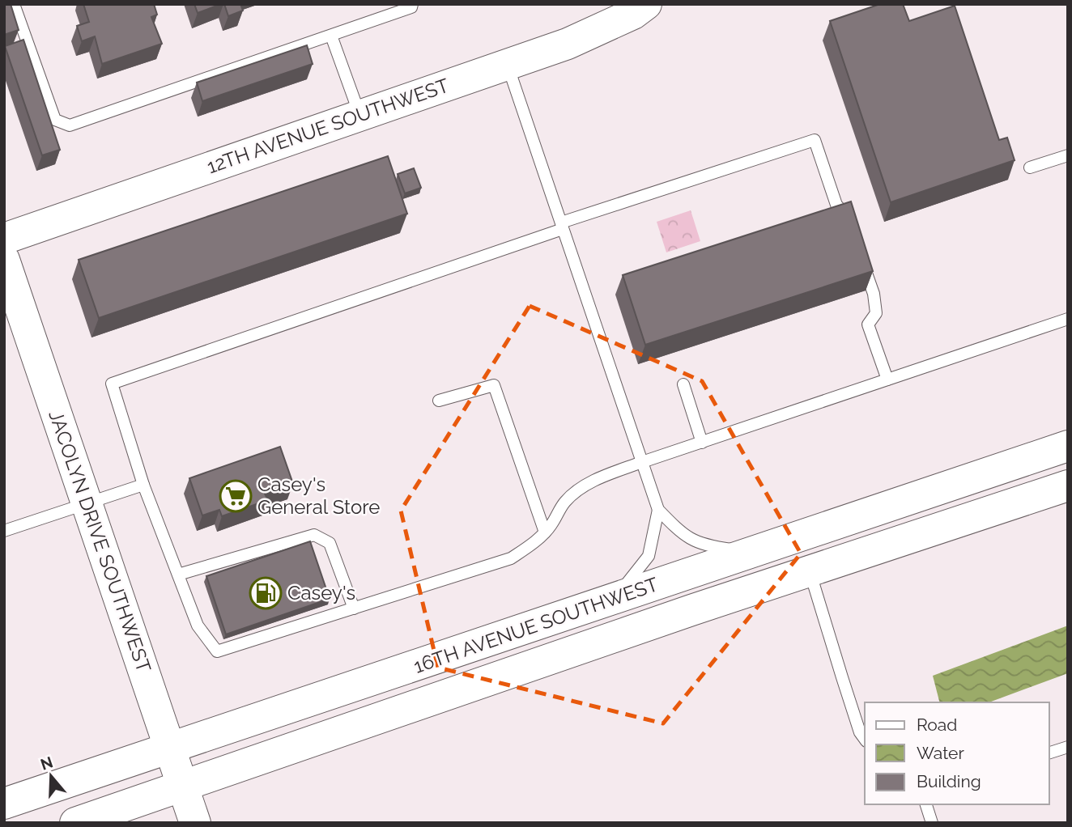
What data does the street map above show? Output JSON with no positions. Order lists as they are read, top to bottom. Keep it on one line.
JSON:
{"streets":{"main road":["12TH AVENUE SOUTHWEST","JACOLYN DRIVE SOUTHWEST","16TH AVENUE SOUTHWEST"]},"crossings":[["JACOLYN DRIVE SOUTHWEST","16TH AVENUE SOUTHWEST"]],"places":{"supermarket":["Casey's General Store"],"fuel station":["Casey's"]},"legend":["Road","Water","Building"],"north":"top"}
